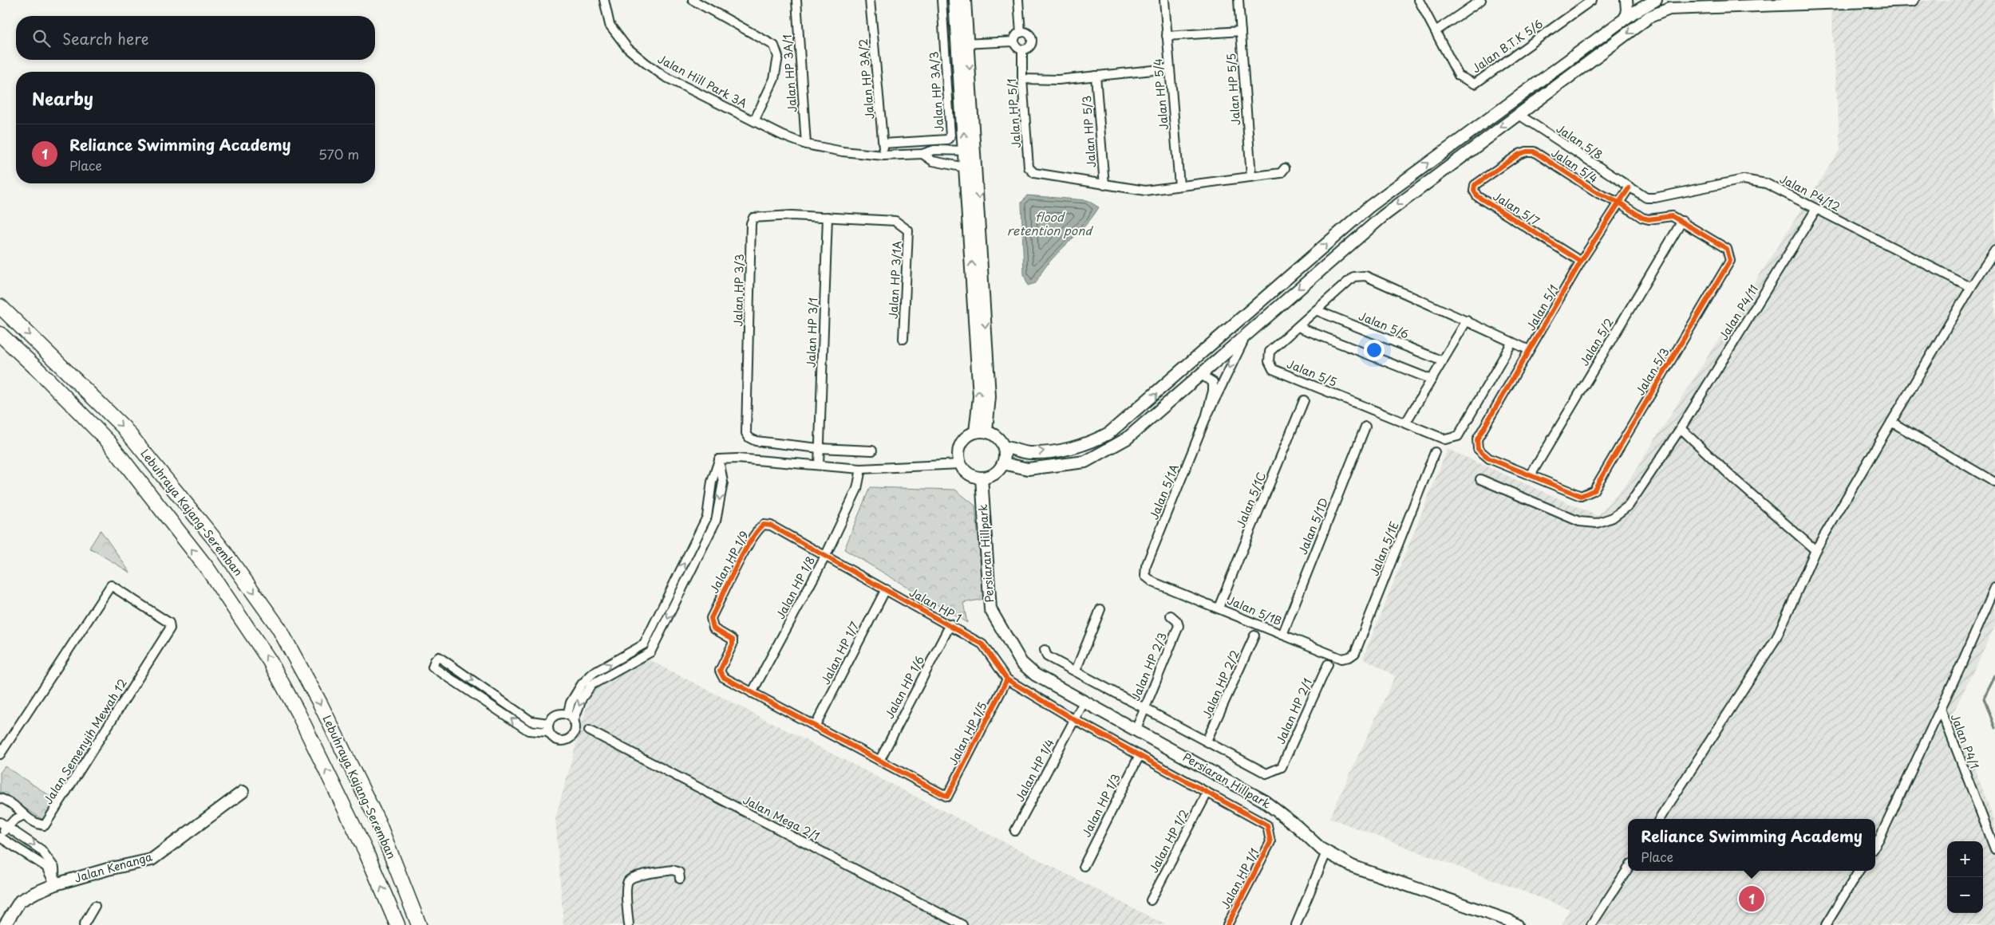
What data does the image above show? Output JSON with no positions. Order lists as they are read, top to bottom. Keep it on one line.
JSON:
{"streets":{"highway":["Lebuhraya Kajang-Seremban"],"street":["Jalan B.T.K 5/6","Jalan HP 3A/1","Jalan HP 3A/2","Jalan Hill Park 3A","Jalan HP 5/5","Jalan HP 3A/3","Jalan HP 5/4","Jalan HP 5/1","Jalan HP 5/3","Jalan 5/8","Jalan 5/4","Jalan P4/12","Jalan 5/7","Jalan HP 3/1A","Jalan HP 3/3","Jalan 5/1","Jalan P4/11","Jalan 5/6","Jalan HP 3/1","Jalan 5/2","Jalan 5/3","Jalan 5/5","Jalan 5/1A","Jalan 5/1C","Jalan 5/1D","Jalan 5/1E","Persiaran Hillpark","Jalan HP 1/9","Jalan HP 1/8","Jalan HP 1","Jalan 5/1B","Jalan HP 1/7","Jalan HP 2/3","Jalan HP 2/2","Jalan HP 1/6","Jalan HP 2/1","Jalan HP 1/5","Jalan Semenyih Mewah 12","Jalan P4/1","Jalan HP 1/4","Jalan HP 1/3","Jalan Mega 2/1","Jalan HP 1/2","Jalan Kenanga","Jalan HP 1/1"]},"crossings":[["Jalan HP 3A/1","Jalan Hill Park 3A"],["Jalan HP 3A/2","Jalan Hill Park 3A"],["Jalan HP 3A/2","Jalan HP 3A/3"],["Jalan HP 5/1","Jalan HP 5/3"],["Jalan 5/8","Jalan P4/12"],["Jalan 5/8","Jalan 5/1"],["Jalan 5/4","Jalan 5/7"],["Jalan 5/4","Jalan 5/1"],["Jalan 5/4","Jalan 5/3"],["Jalan P4/12","Jalan 5/1"],["Jalan P4/12","Jalan P4/11"],["Jalan 5/7","Jalan 5/1"],["Jalan HP 3/1A","Jalan HP 3/3"],["Jalan HP 3/3","Jalan HP 3/1"],["Jalan 5/1","Jalan 5/3"],["Jalan 5/1","Jalan 5/5"],["Jalan 5/6","Jalan 5/5"],["Jalan 5/2","Jalan 5/3"],["Jalan 5/1A","Jalan 5/1B"],["Jalan 5/1C","Jalan 5/1B"],["Jalan 5/1D","Jalan 5/1B"],["Jalan 5/1E","Jalan 5/1B"],["Persiaran Hillpark","Jalan HP 2/3"],["Jalan HP 1/9","Jalan HP 1/8"],["Jalan HP 1/9","Jalan HP 1"],["Jalan HP 1/8","Jalan HP 1"],["Jalan HP 1","Jalan HP 1/7"],["Jalan HP 1","Jalan HP 1/6"],["Jalan HP 1","Jalan HP 1/5"],["Jalan HP 1","Jalan HP 1/4"],["Jalan HP 1","Jalan HP 1/3"],["Jalan HP 1","Jalan HP 1/2"],["Jalan HP 1","Jalan HP 1/1"],["Jalan HP 2/2","Jalan HP 2/1"],["Jalan HP 1/6","Jalan HP 1/5"]],"water":["flood retention pond"],"page":{"search":"Search here","heading":"Nearby","list":[{"mark":"1","name":"Reliance Swimming Academy","note":"Place","value":"570 m"}],"popup":["Reliance Swimming Academy","Place"],"map_buttons":["+","−"],"pins":"1"}}
